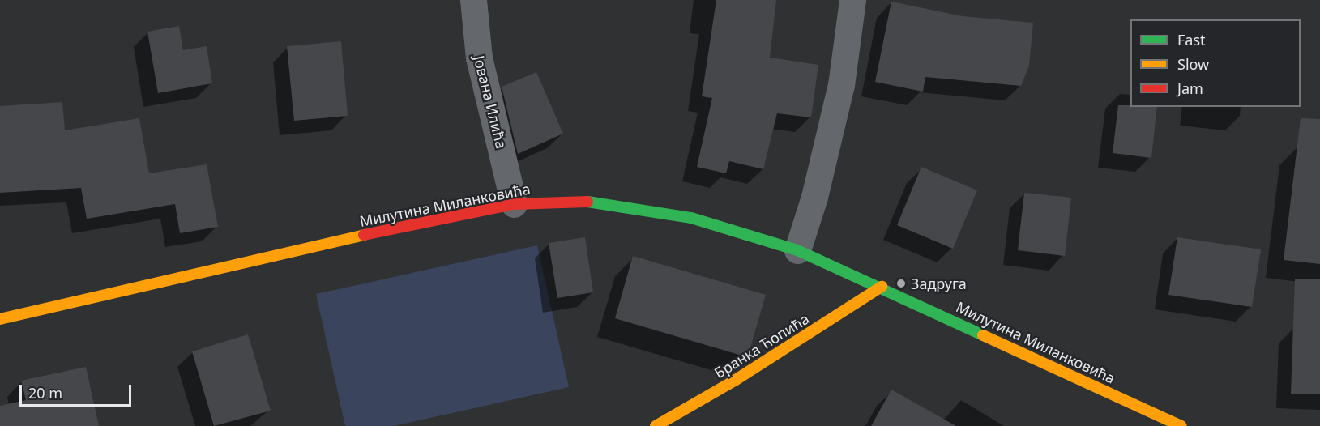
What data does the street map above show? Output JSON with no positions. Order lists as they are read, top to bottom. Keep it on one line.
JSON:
{"streets":{"street":["Јована Илића","Милутина Миланковића","Бранка Ћопића"]},"crossings":[["Јована Илића","Милутина Миланковића"],["Милутина Миланковића","Бранка Ћопића"]],"places":["Задруга"],"legend":["Fast","Slow","Jam"],"scale_bar":"20 m"}
